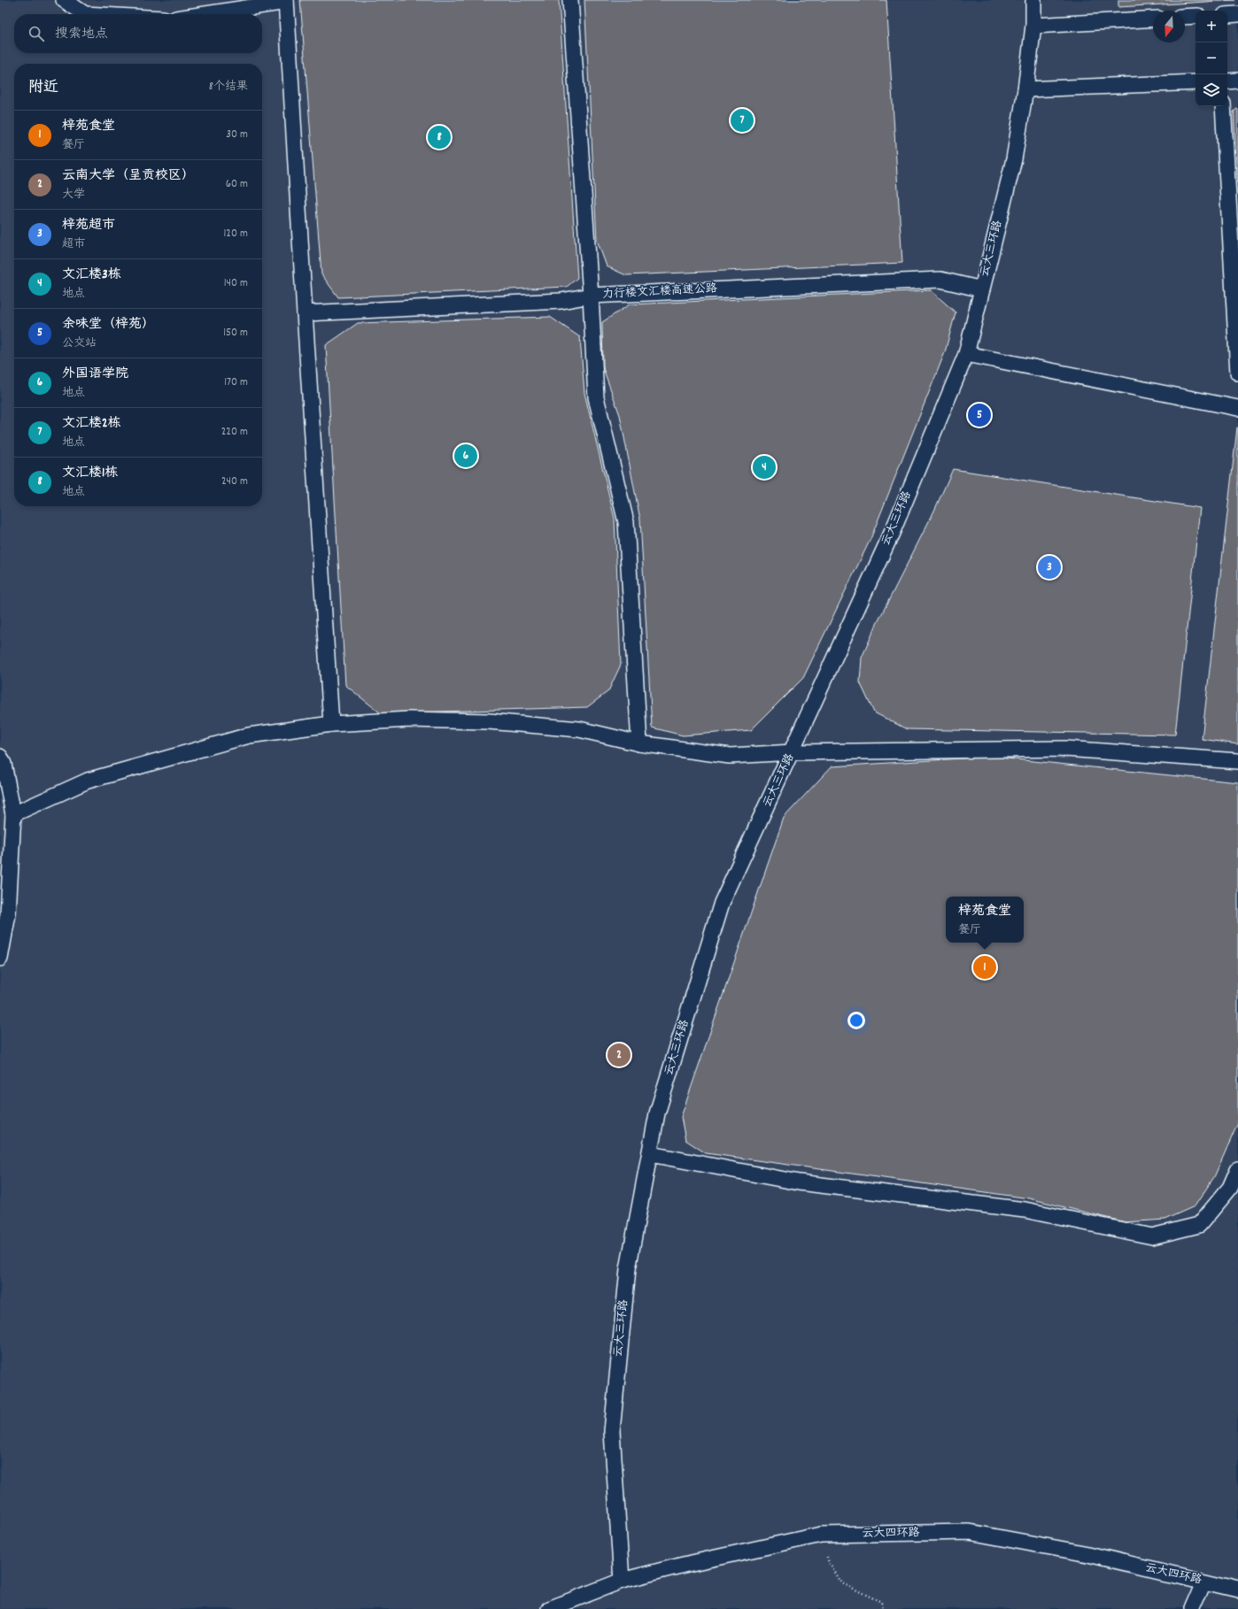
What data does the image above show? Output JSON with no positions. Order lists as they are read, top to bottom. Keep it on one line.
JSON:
{"streets":{"lane":["云大三环路","力行楼文汇楼高速公路","云大四环路"]},"crossings":[["云大三环路","力行楼文汇楼高速公路"],["云大三环路","云大四环路"]],"north":"bottom","page":{"map_buttons":["+","−"],"search":"搜索地点","heading":["附近","8个结果"],"pins":["7","8","5","6","4","3","1","2"],"list":[{"mark":"1","name":"梓苑食堂","note":"餐厅","value":"30 m"},{"mark":"2","name":"云南大学（呈贡校区）","note":"大学","value":"60 m"},{"mark":"3","name":"梓苑超市","note":"超市","value":"120 m"},{"mark":"4","name":"文汇楼3栋","note":"地点","value":"140 m"},{"mark":"5","name":"余味堂（梓苑）","note":"公交站","value":"150 m"},{"mark":"6","name":"外国语学院","note":"地点","value":"170 m"},{"mark":"7","name":"文汇楼2栋","note":"地点","value":"220 m"},{"mark":"8","name":"文汇楼1栋","note":"地点","value":"240 m"}],"popup":["梓苑食堂","餐厅"]}}
